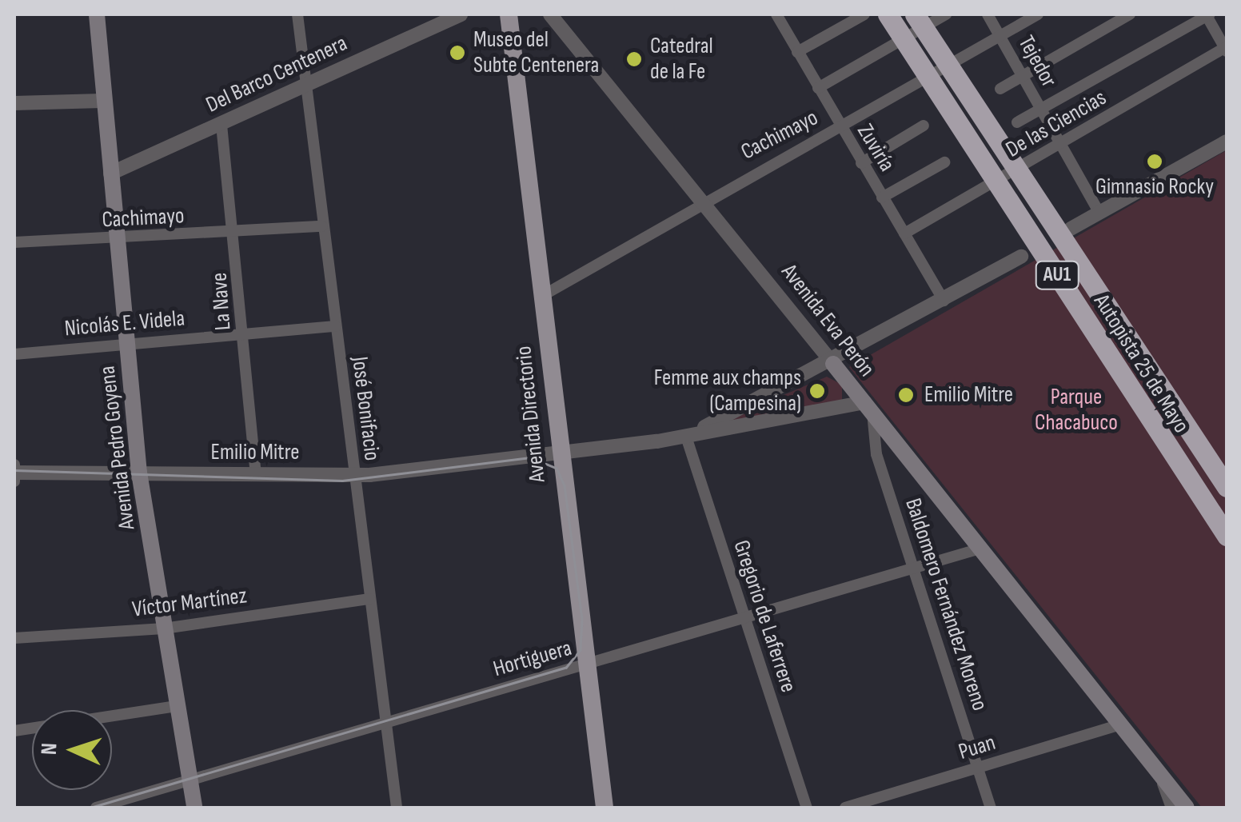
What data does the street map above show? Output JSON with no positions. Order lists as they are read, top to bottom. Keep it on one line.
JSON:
{"streets":{"highway":["AU1","Autopista 25 de Mayo"],"main road":["Avenida Eva Perón","Avenida Directorio","Avenida Pedro Goyena"],"street":["Tejedor","Del Barco Centenera","De las Ciencias","Cachimayo","Zuviría","La Nave","Nicolás E. Videla","José Bonifacio","Emilio Mitre","Víctor Martínez","Baldomero Fernández Moreno","Gregorio de Laferrere","Hortiguera","Puan"]},"crossings":[["Tejedor","De las Ciencias"],["Tejedor","Cachimayo"],["Del Barco Centenera","La Nave"],["Del Barco Centenera","José Bonifacio"],["Del Barco Centenera","Avenida Pedro Goyena"],["De las Ciencias","Zuviría"],["Cachimayo","Zuviría"],["Cachimayo","La Nave"],["Cachimayo","Avenida Eva Perón"],["Cachimayo","José Bonifacio"],["Cachimayo","Avenida Directorio"],["Cachimayo","Avenida Pedro Goyena"],["Zuviría","Emilio Mitre"],["La Nave","Nicolás E. Videla"],["La Nave","Emilio Mitre"],["Avenida Eva Perón","Emilio Mitre"],["Avenida Eva Perón","Baldomero Fernández Moreno"],["Avenida Eva Perón","Hortiguera"],["Avenida Eva Perón","Puan"],["Nicolás E. Videla","José Bonifacio"],["Nicolás E. Videla","Avenida Pedro Goyena"],["José Bonifacio","Emilio Mitre"],["José Bonifacio","Víctor Martínez"],["José Bonifacio","Hortiguera"],["Avenida Directorio","Emilio Mitre"],["Avenida Directorio","Hortiguera"],["Avenida Pedro Goyena","Emilio Mitre"],["Avenida Pedro Goyena","Víctor Martínez"],["Avenida Pedro Goyena","Hortiguera"],["Emilio Mitre","Baldomero Fernández Moreno"],["Emilio Mitre","Gregorio de Laferrere"],["Baldomero Fernández Moreno","Hortiguera"],["Baldomero Fernández Moreno","Puan"],["Gregorio de Laferrere","Hortiguera"]],"parks":["Parque Chacabuco"],"places":["Museo del Subte Centenera","Catedral de la Fe","Gimnasio Rocky","Femme aux champs (Campesina)","Emilio Mitre"],"north":"left"}
